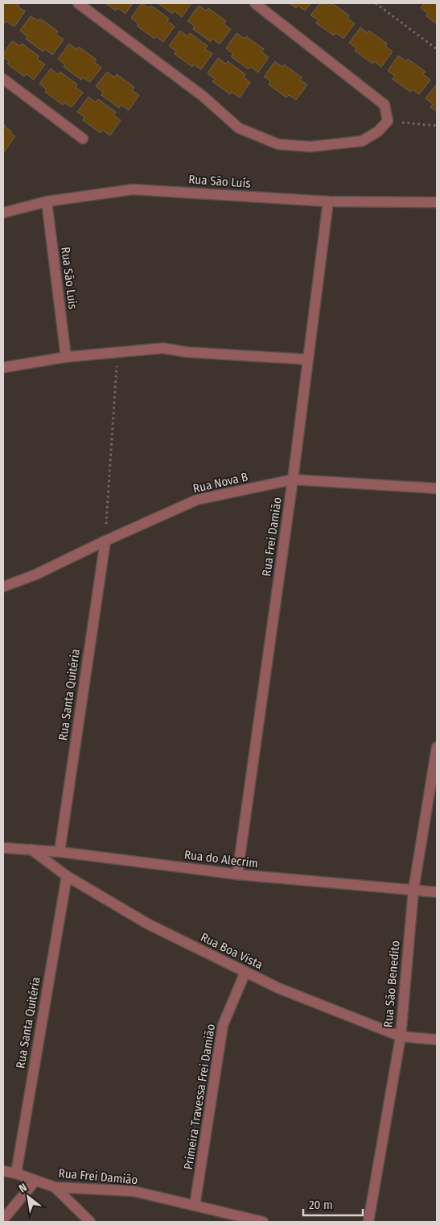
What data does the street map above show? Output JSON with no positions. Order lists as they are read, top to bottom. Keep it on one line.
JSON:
{"streets":{"street":["Rua São Luís","Rua São Luis","Rua Nova B","Rua Frei Damião","Rua Santa Quitéria","Rua do Alecrim","Rua Boa Vista","Rua São Benedito","Primeira Travessa Frei Damião"]},"crossings":[["Rua São Luís","Rua São Luis"],["Rua São Luís","Rua Frei Damião"],["Rua Nova B","Rua Frei Damião"],["Rua Nova B","Rua Santa Quitéria"],["Rua Frei Damião","Rua Santa Quitéria"],["Rua Frei Damião","Rua do Alecrim"],["Rua Frei Damião","Primeira Travessa Frei Damião"],["Rua Santa Quitéria","Rua do Alecrim"],["Rua Santa Quitéria","Rua Boa Vista"],["Rua do Alecrim","Rua Boa Vista"],["Rua do Alecrim","Rua São Benedito"],["Rua Boa Vista","Rua São Benedito"],["Rua Boa Vista","Primeira Travessa Frei Damião"]],"scale_bar":"20 m","north":"top left"}
